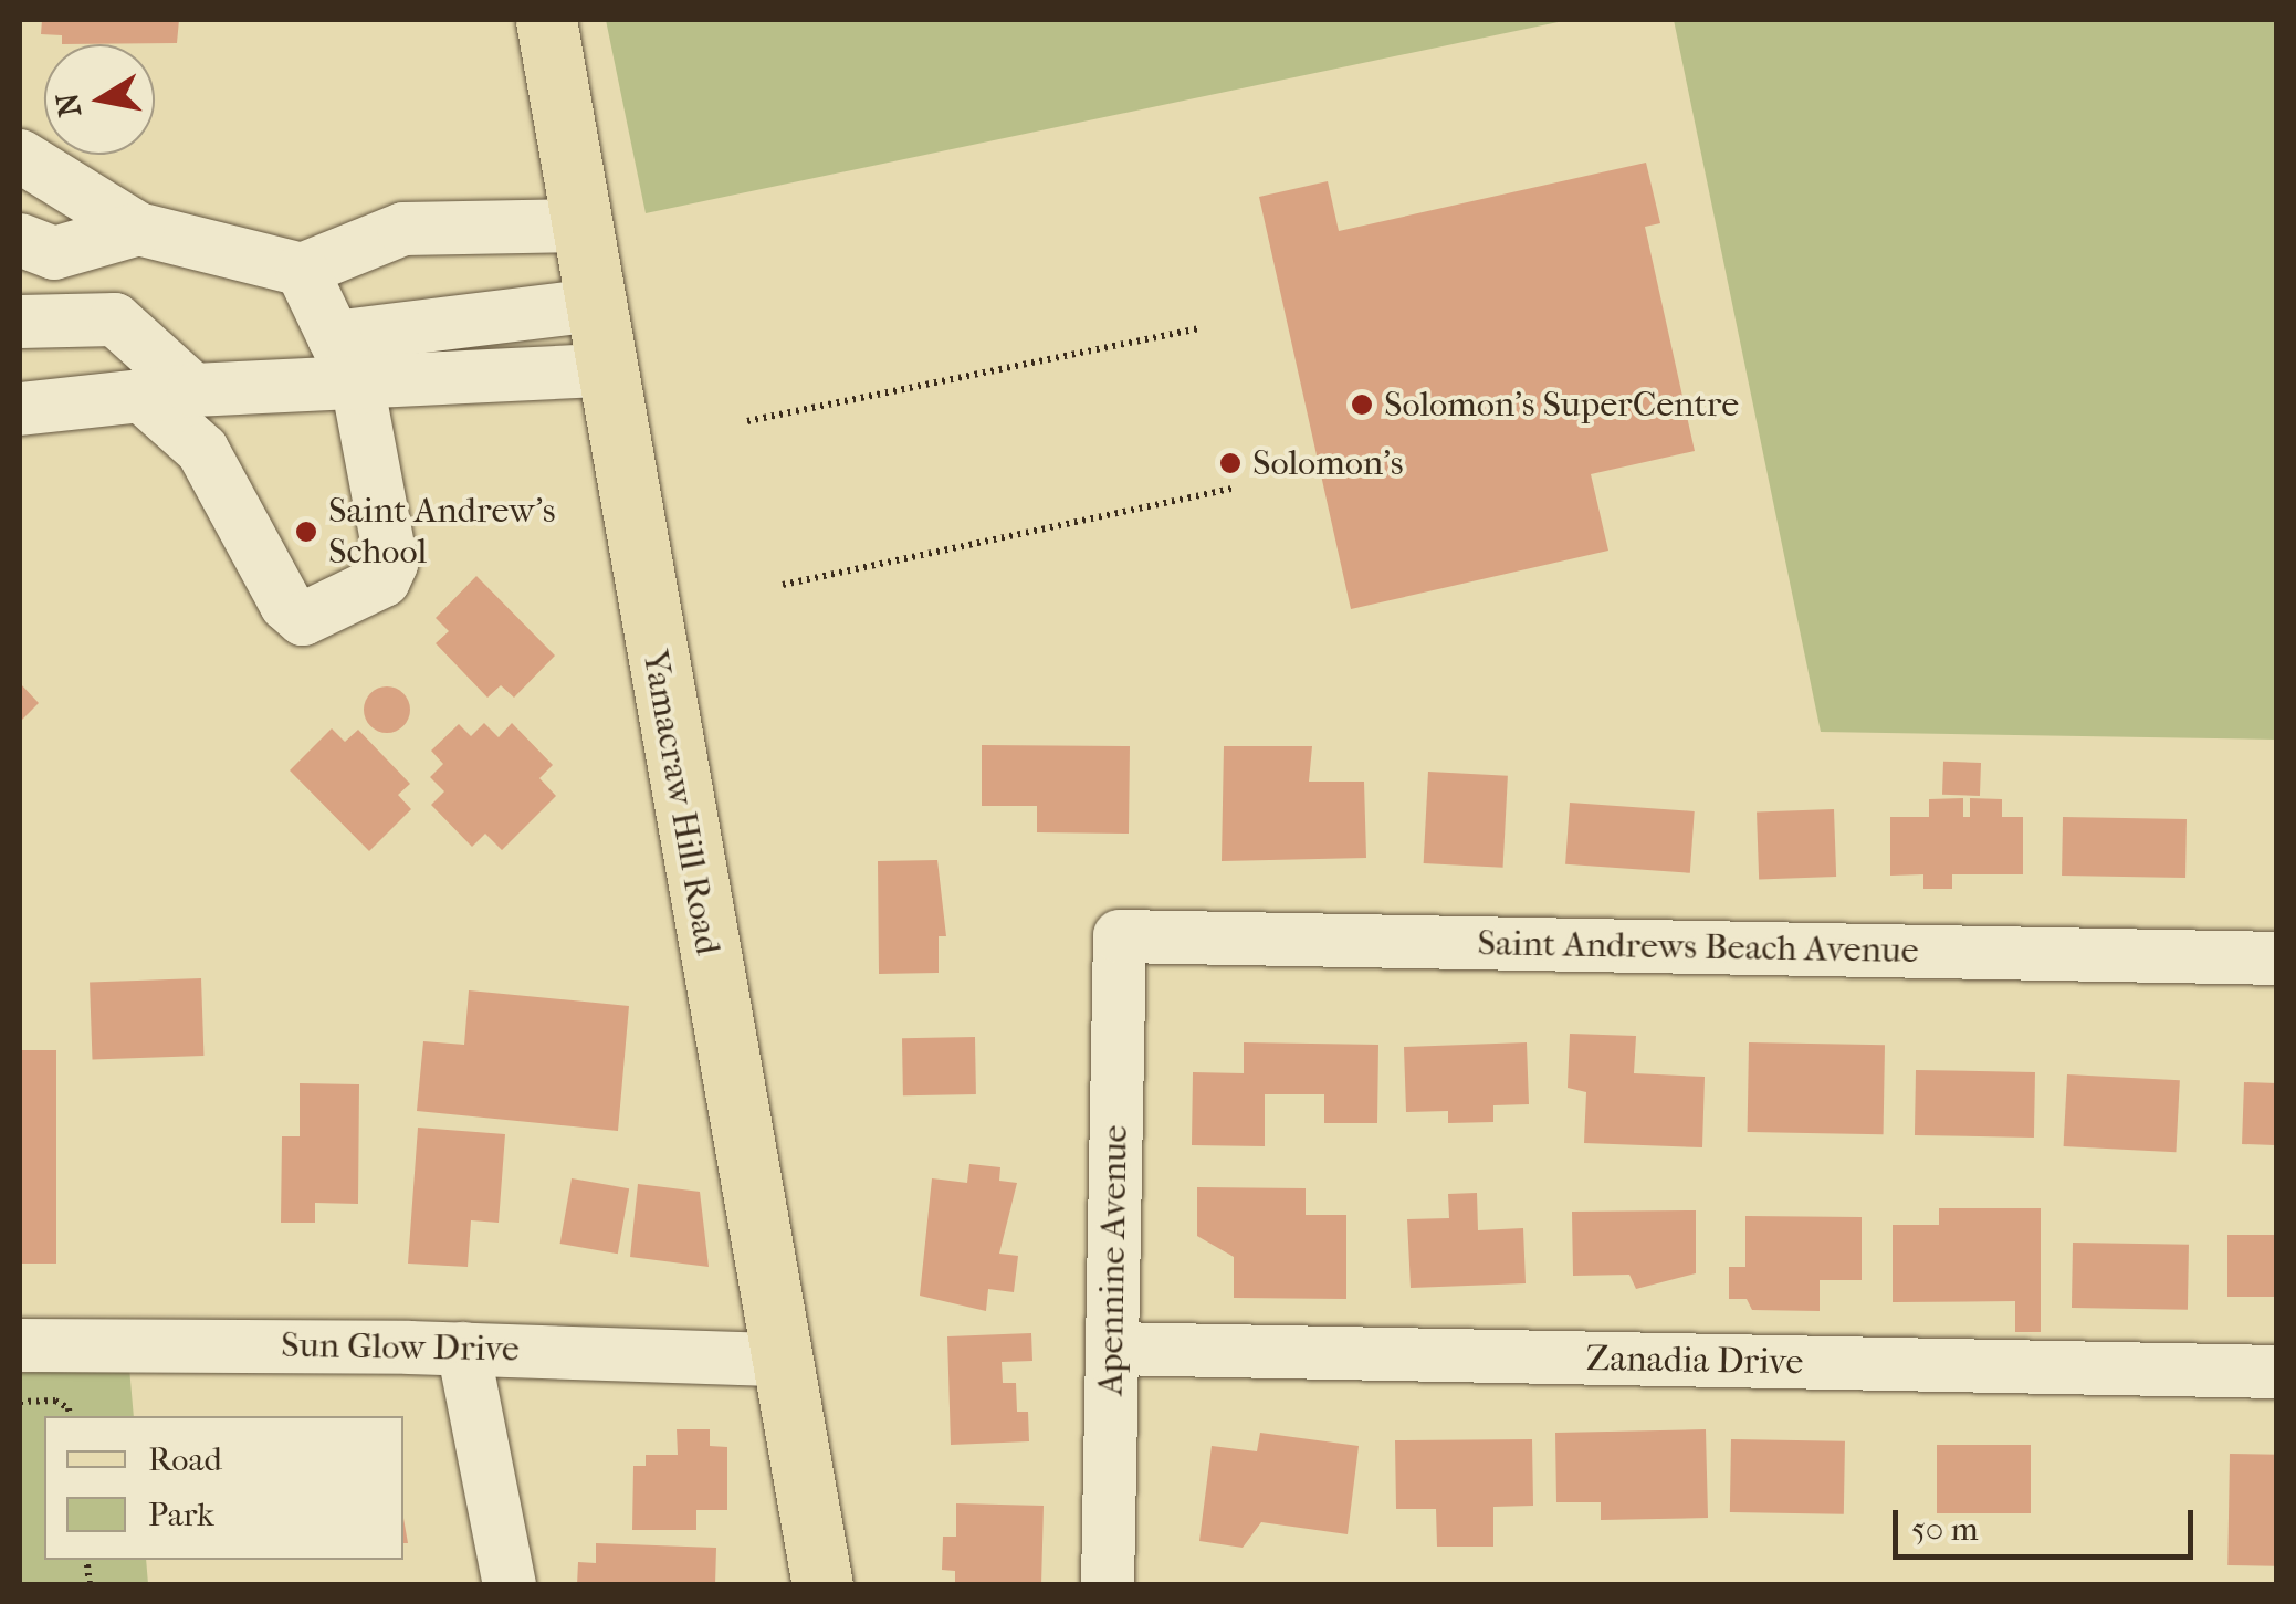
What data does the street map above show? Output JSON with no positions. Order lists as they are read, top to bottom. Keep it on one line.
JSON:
{"streets":{"main road":["Yamacraw Hill Road"],"street":["Saint Andrews Beach Avenue","Apennine Avenue","Sun Glow Drive","Zanadia Drive"]},"crossings":[["Yamacraw Hill Road","Sun Glow Drive"],["Saint Andrews Beach Avenue","Apennine Avenue"],["Apennine Avenue","Zanadia Drive"]],"places":["Solomon's SuperCentre","Solomon's","Saint Andrew's School"],"legend":["Road","Park"],"scale_bar":"50 m","north":"left"}
